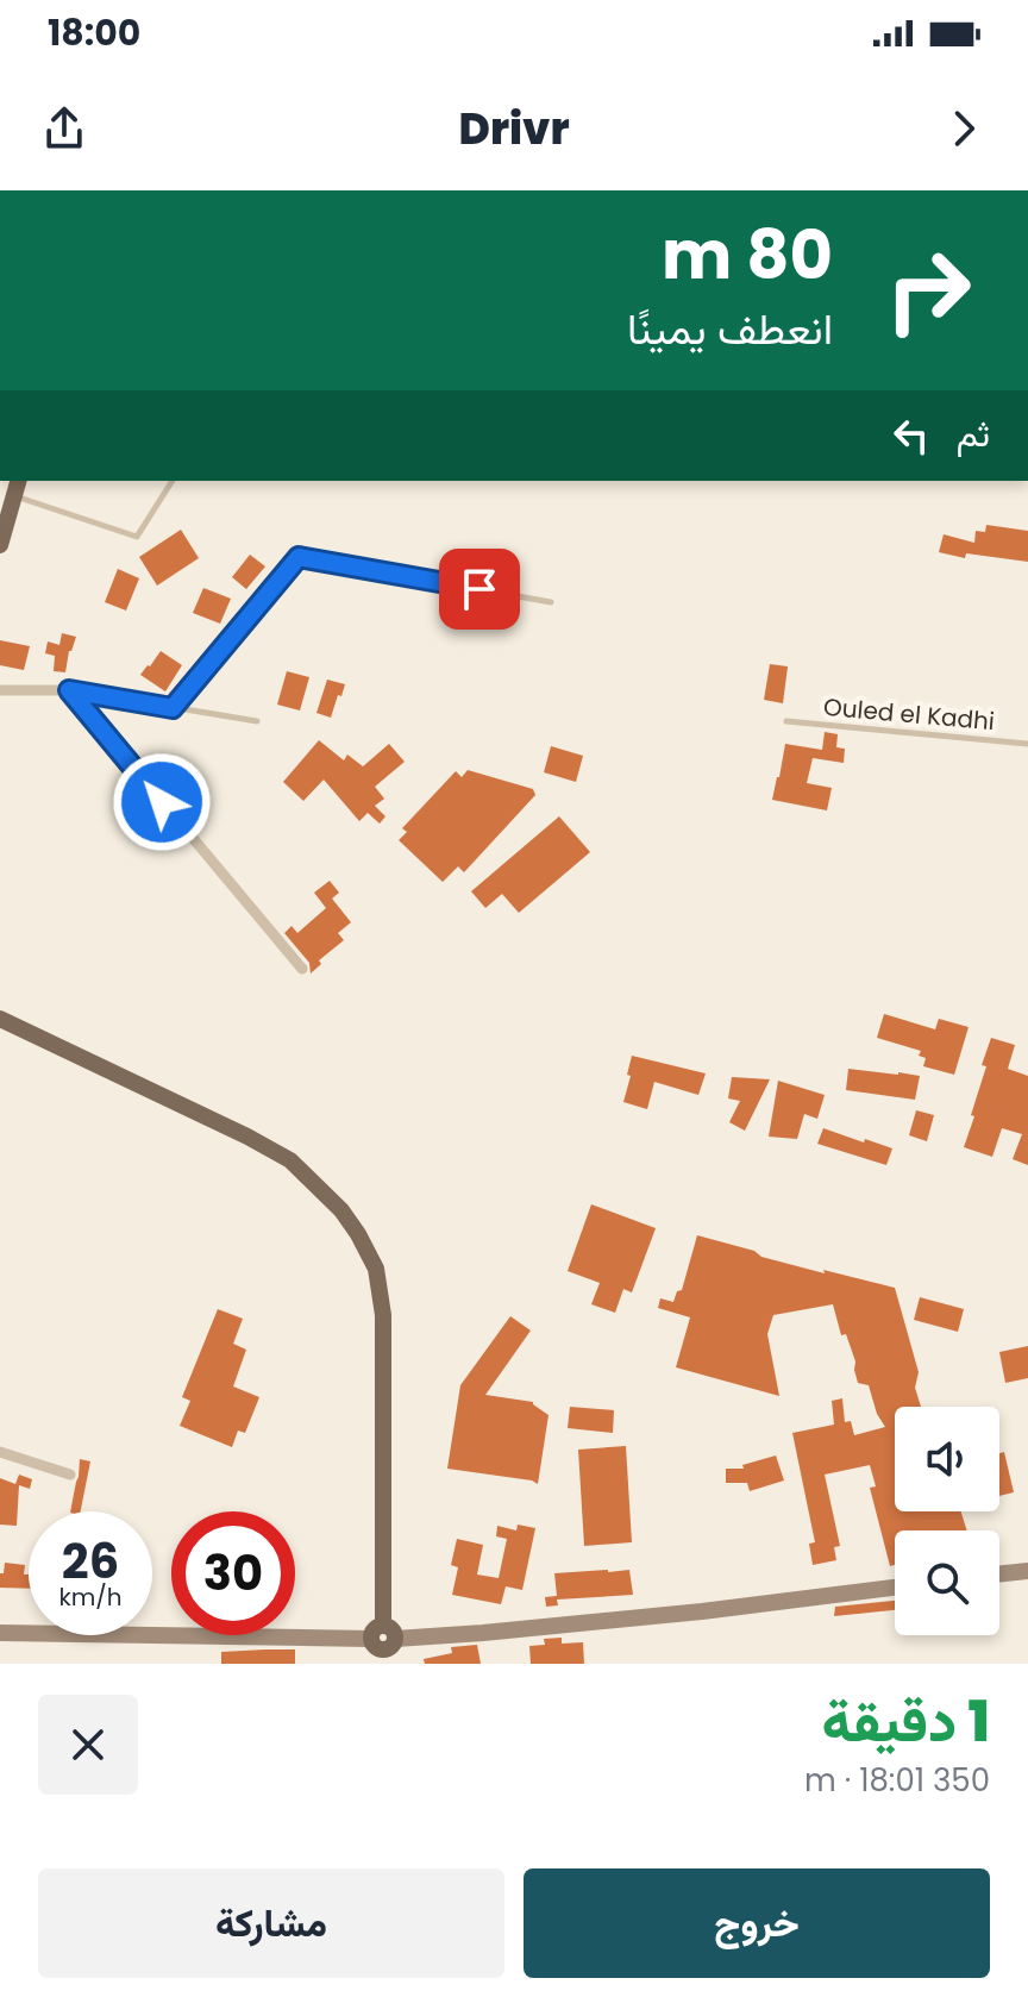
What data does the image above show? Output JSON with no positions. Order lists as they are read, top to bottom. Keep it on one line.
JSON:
{"streets":{"lane":["Ouled el Kadhi"]},"page":{"status":"18:00","header":"Drivr","turn":["80 m","انعطف يمينًا"],"then":"ثم","speed":"26 km/h","limit":"30","heading":["1 دقيقة","350 m · 18:01"],"buttons":["خروج","مشاركة"]}}
